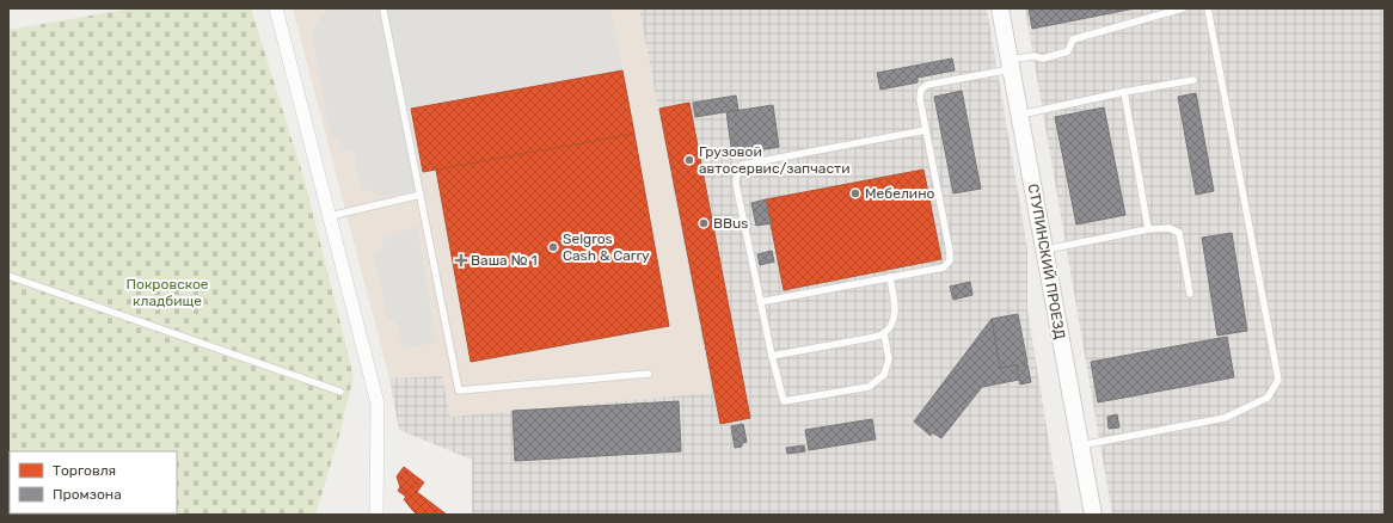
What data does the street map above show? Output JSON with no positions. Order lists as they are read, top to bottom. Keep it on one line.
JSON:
{"streets":{"street":["СТУПИНСКИЙ ПРОЕЗД"]},"parks":["Покровское кладбище"],"places":{"other":["Грузовой автосервис/запчасти","Мебелино","BBus","Selgros Cash & Carry"],"health":["Ваша № 1"]},"legend":["Торговля","Промзона"]}
